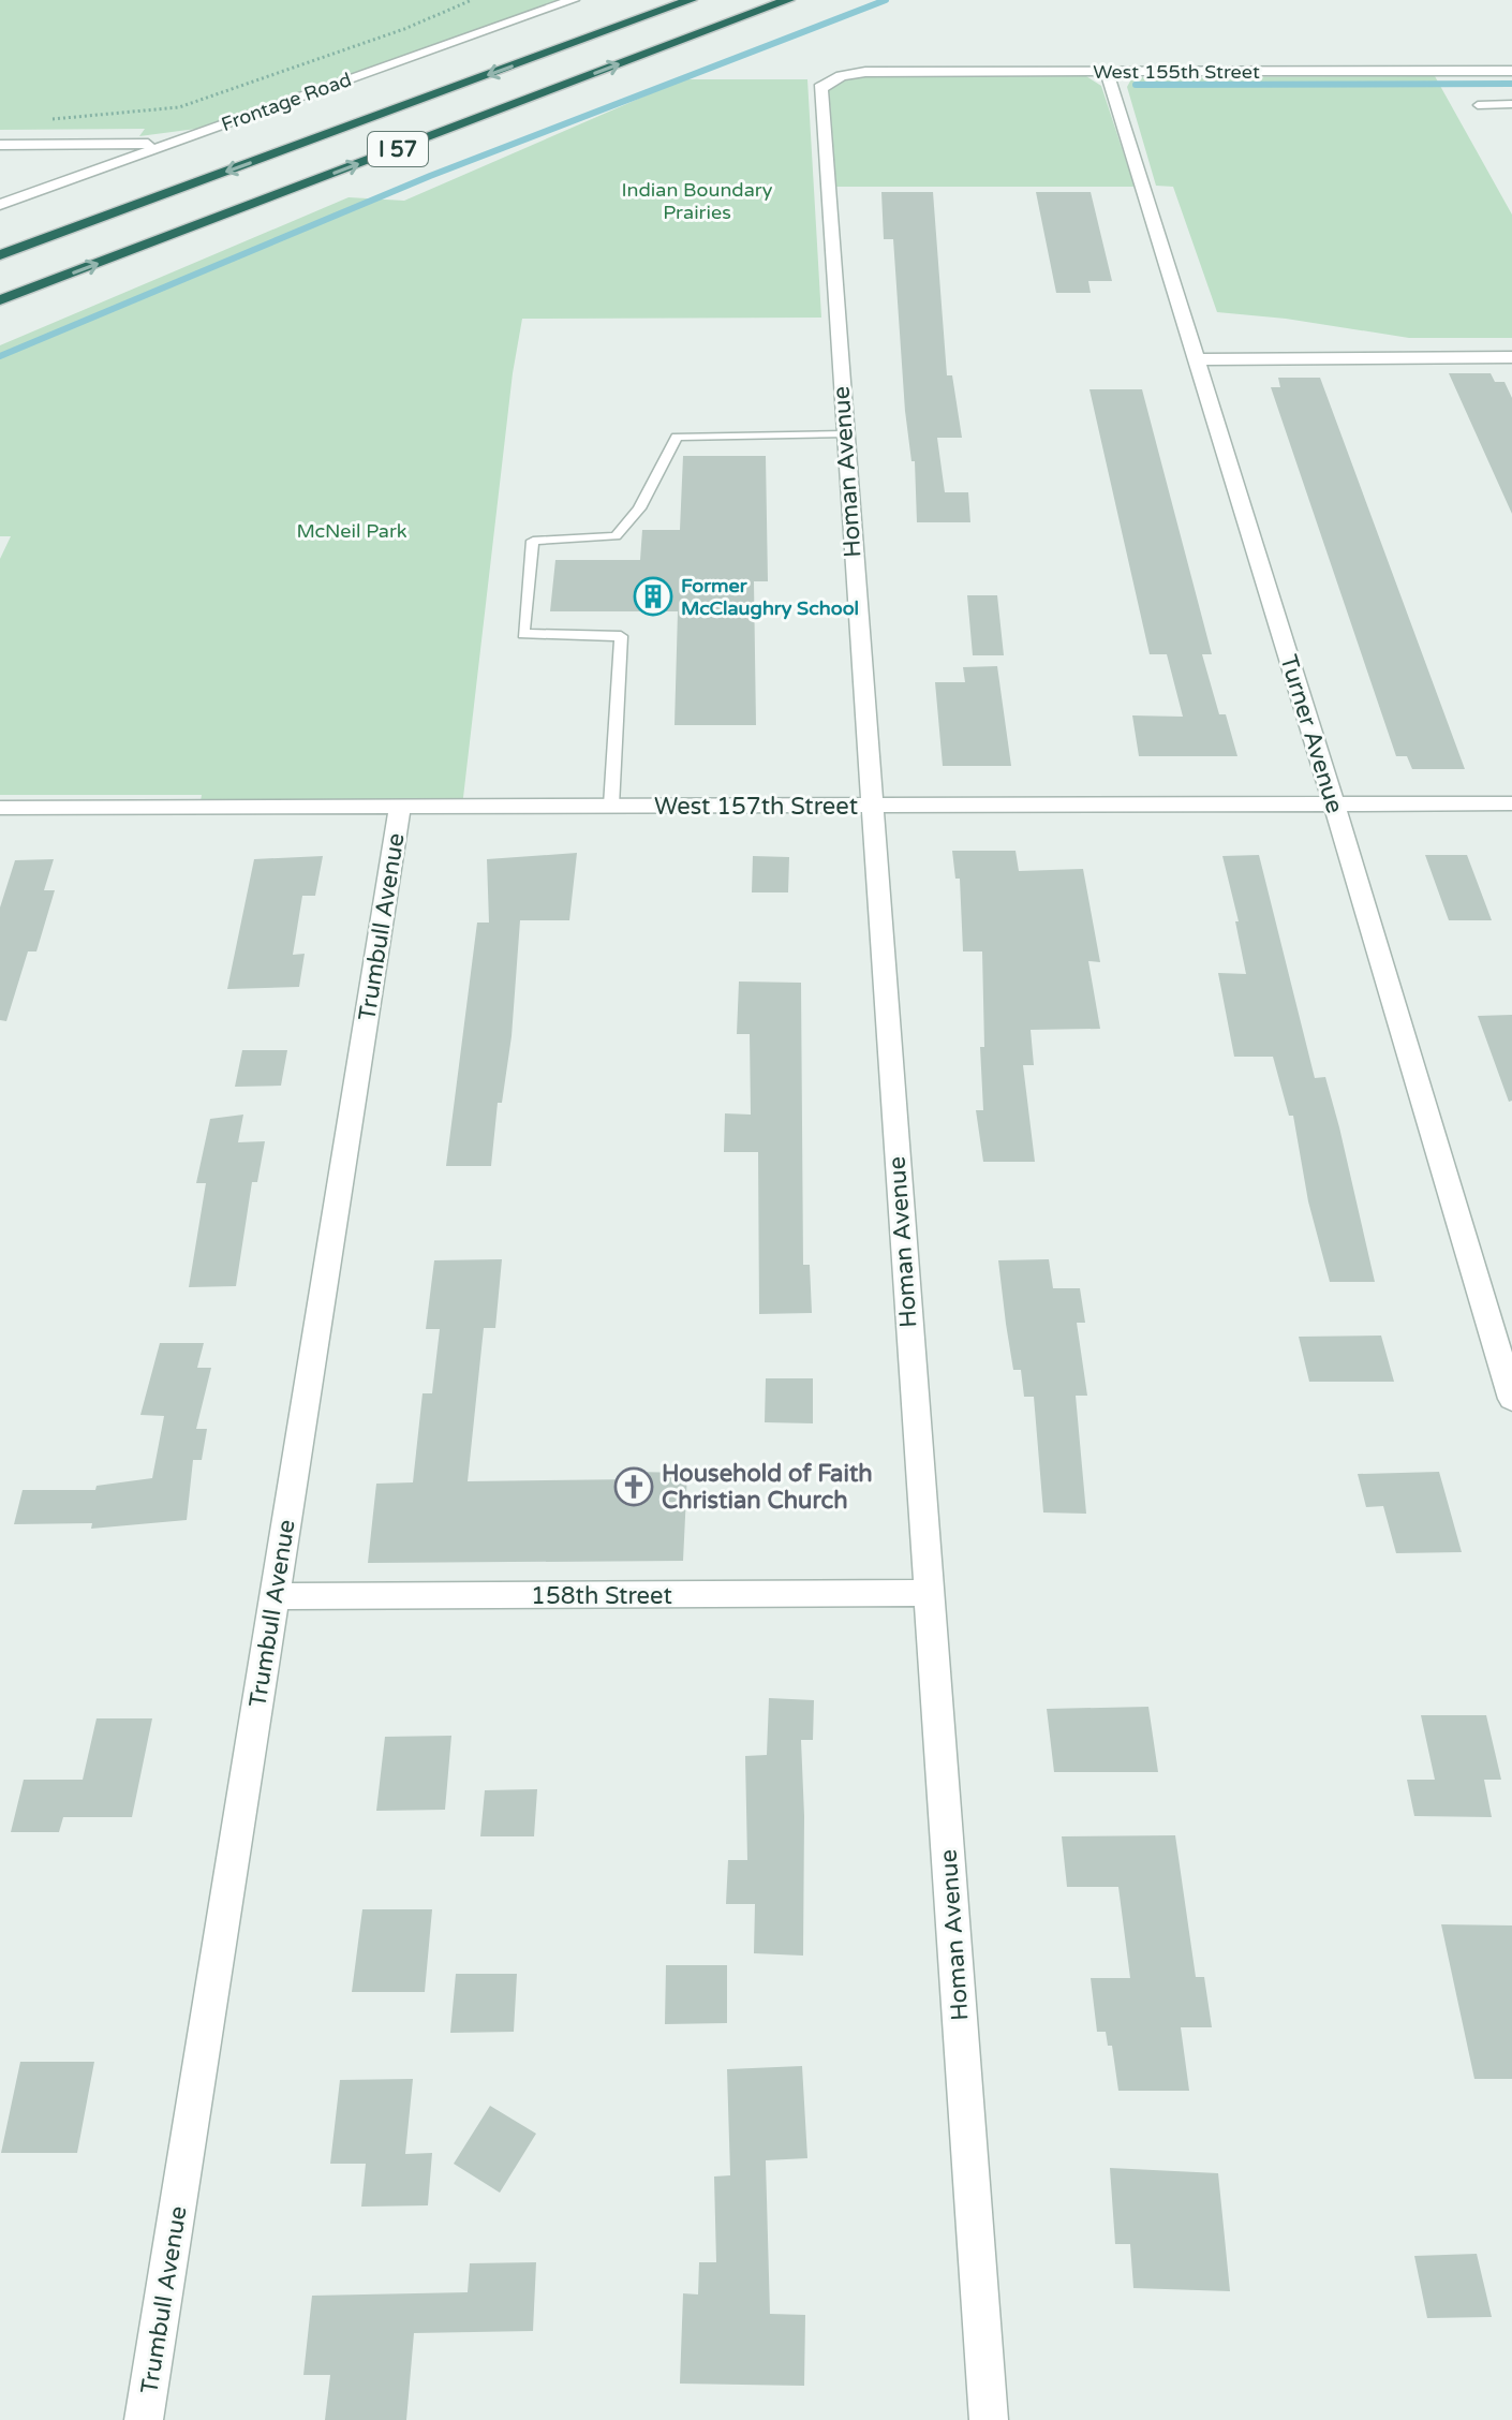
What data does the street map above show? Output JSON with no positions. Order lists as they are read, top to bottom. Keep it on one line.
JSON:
{"streets":{"highway":["I 57"],"street":["West 155th Street","Frontage Road","Homan Avenue","Turner Avenue","West 157th Street","Trumbull Avenue","158th Street"]},"crossings":[["West 155th Street","Homan Avenue"],["West 155th Street","Turner Avenue"],["Homan Avenue","West 157th Street"],["Homan Avenue","158th Street"],["Turner Avenue","West 157th Street"],["West 157th Street","Trumbull Avenue"],["Trumbull Avenue","158th Street"]],"parks":["Indian Boundary Prairies","McNeil Park"],"places":{"building":["Former McClaughry School"],"church":["Household of Faith Christian Church"]}}
